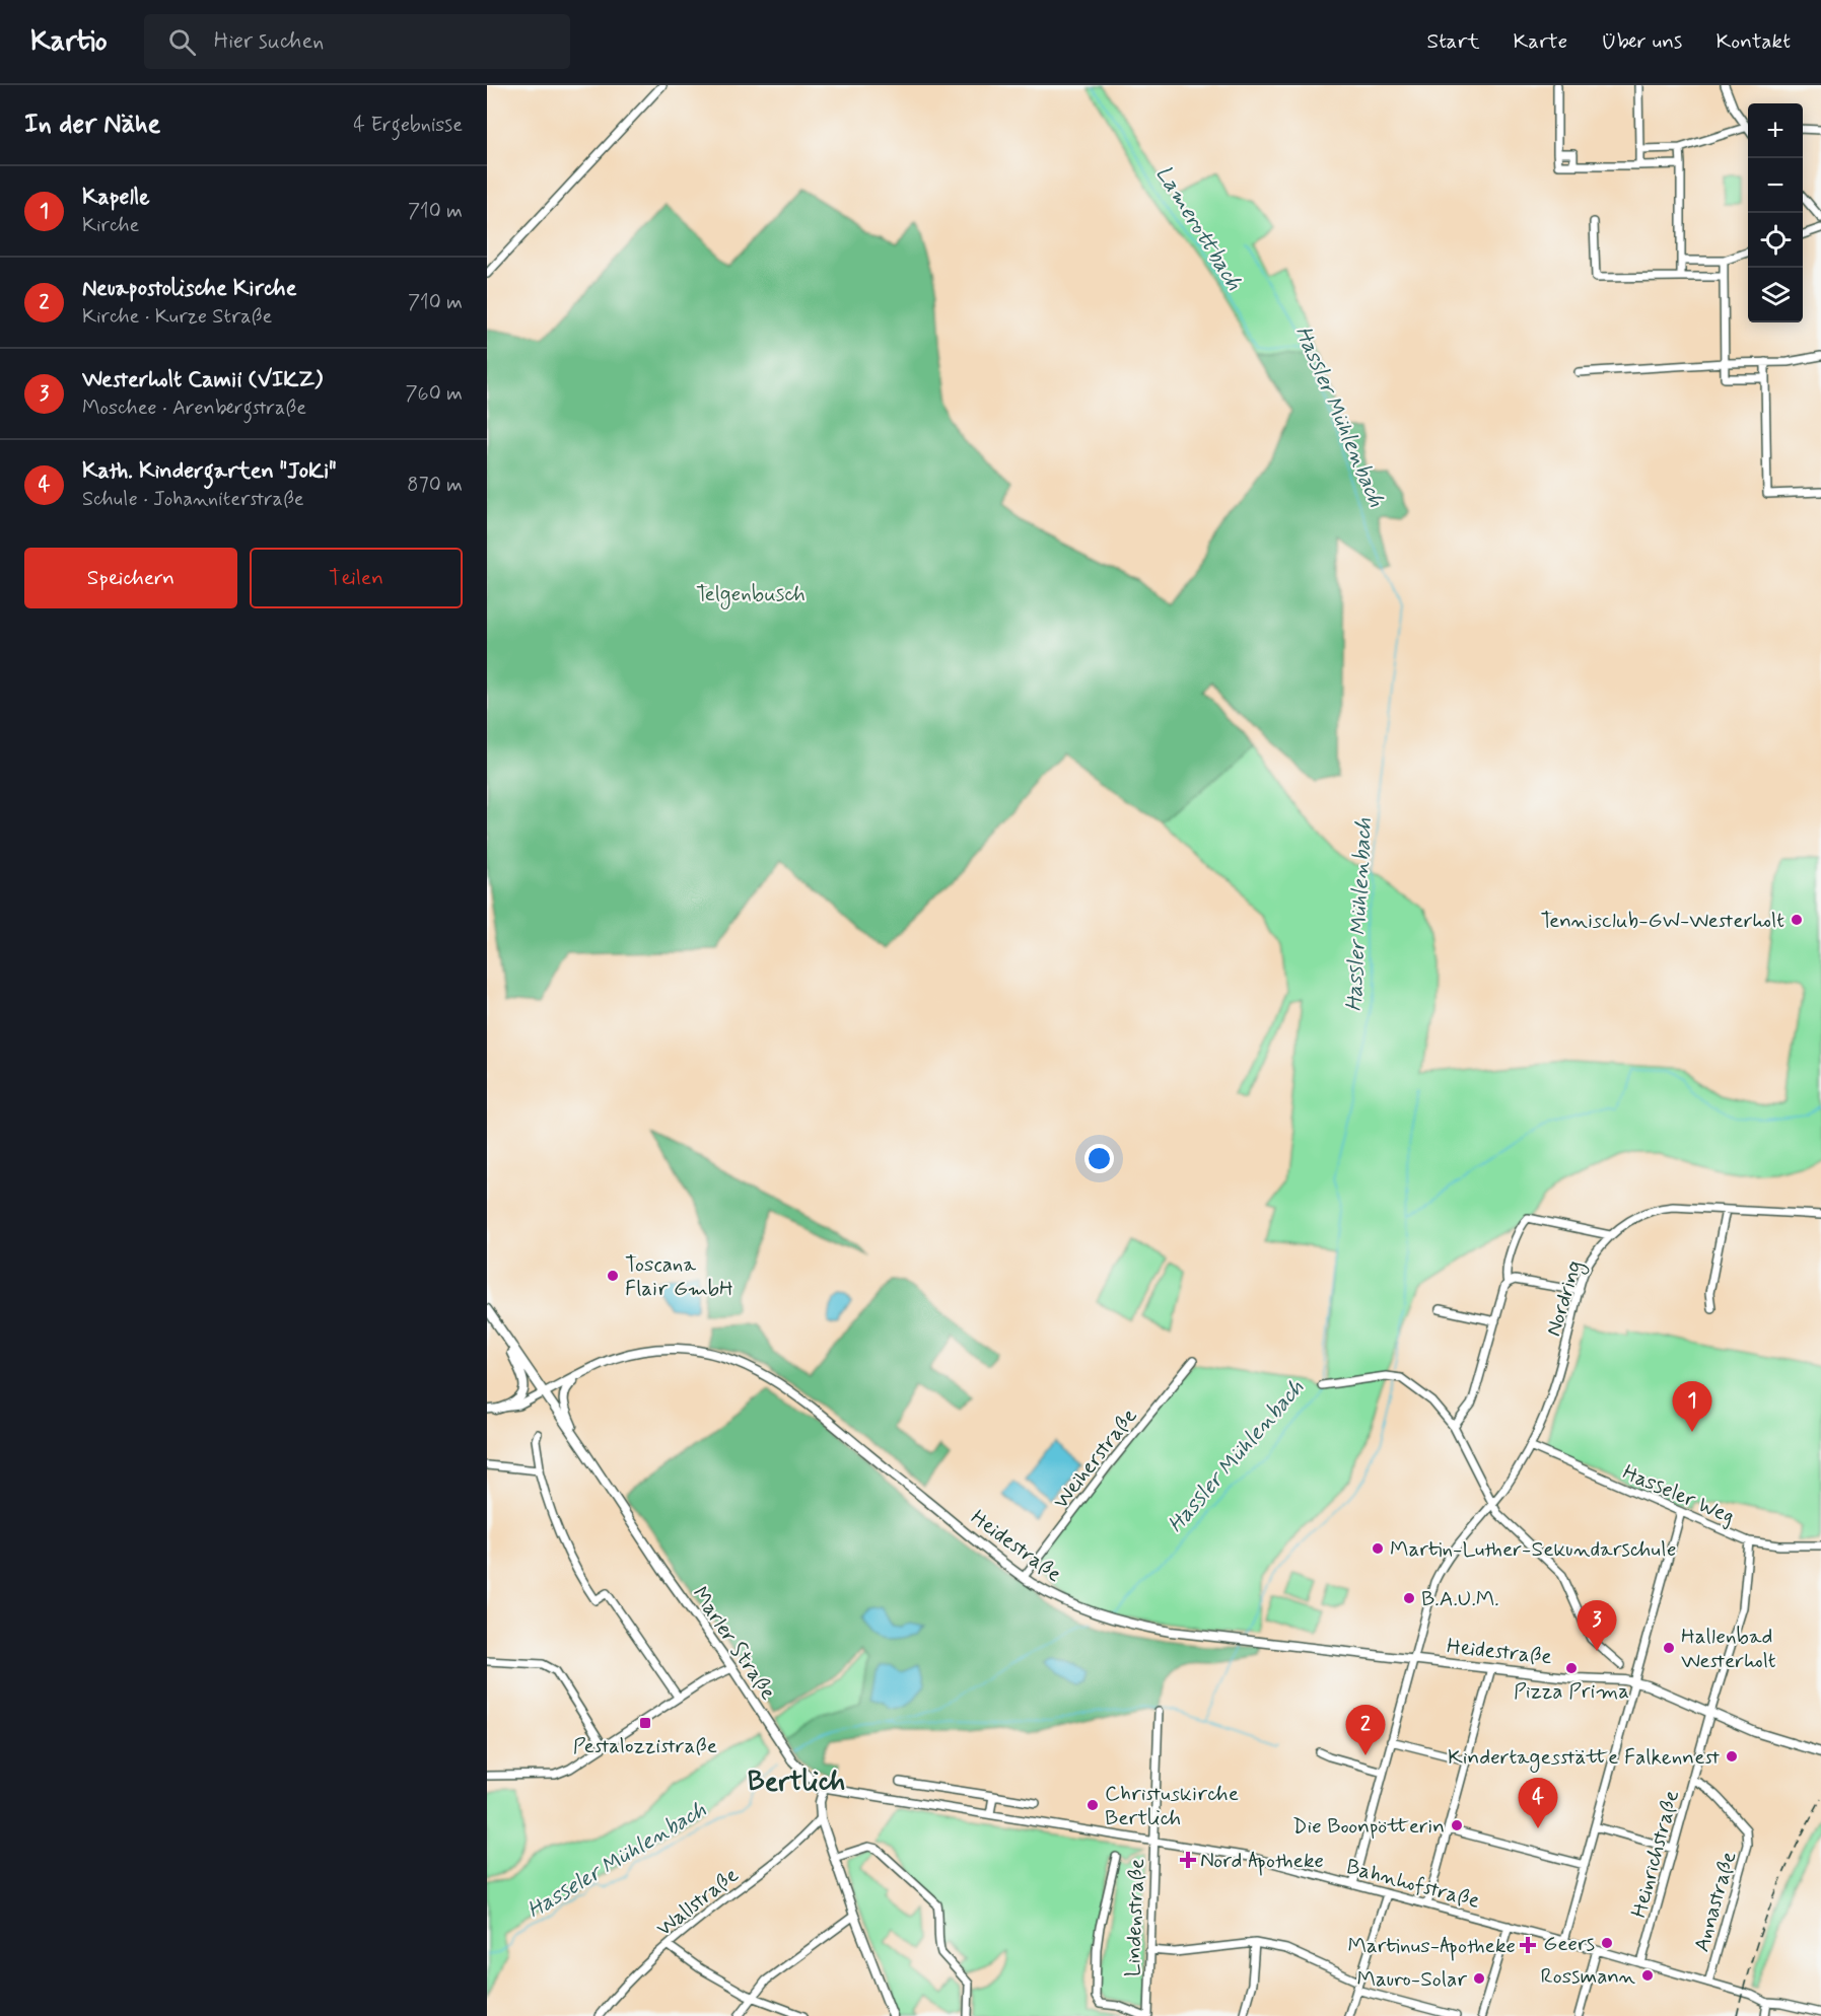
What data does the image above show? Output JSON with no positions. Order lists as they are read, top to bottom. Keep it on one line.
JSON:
{"streets":{"main road":["Heidestraße","Marler Straße"],"street":["Nordring","Weiherstraße","Hasseler Weg","Heinrichstraße","Bahnhofstraße","Wallstraße","Annastraße","Lindenstraße"]},"crossings":[["Nordring","Hasseler Weg"],["Nordring","Heidestraße"],["Nordring","Bahnhofstraße"],["Weiherstraße","Heidestraße"],["Hasseler Weg","Heinrichstraße"],["Heidestraße","Marler Straße"],["Heidestraße","Heinrichstraße"],["Marler Straße","Bahnhofstraße"],["Heinrichstraße","Bahnhofstraße"],["Heinrichstraße","Annastraße"],["Bahnhofstraße","Annastraße"],["Bahnhofstraße","Lindenstraße"]],"districts":["Bertlich"],"water":["Lamerottbach","Hassler Mühlenbach","Hasseler Mühlenbach"],"parks":["Telgenbusch"],"places":{"other":["Tennisclub-GW-Westerholt","Toscana Flair GmbH","Martin-Luther-Sekundarschule","B.A.U.M.","Hallenbad Westerholt","Pizza Prima","Kindertagesstätte Falkennest","Christuskirche Bertlich","Die Boonpötterin","Geers","Rossmann","Mauro-Solar"],"transit":["Pestalozzistraße"],"health":["Nord Apotheke","Martinus-Apotheke"]},"page":{"header":"Kartio","search":"Hier suchen","nav":["Start","Karte","Über uns","Kontakt"],"heading":["In der Nähe","4 Ergebnisse"],"map_buttons":["+","−"],"list":[{"mark":"1","name":"Kapelle","note":"Kirche","value":"710 m"},{"mark":"2","name":"Neuapostolische Kirche","note":"Kirche · Kurze Straße","value":"710 m"},{"mark":"3","name":"Westerholt Camii (VIKZ)","note":"Moschee · Arenbergstraße","value":"760 m"},{"mark":"4","name":"Kath. Kindergarten \"JoKi\"","note":"Schule · Johanniterstraße","value":"870 m"}],"buttons":["Speichern","Teilen"],"pins":["1","3","2","4"]}}
